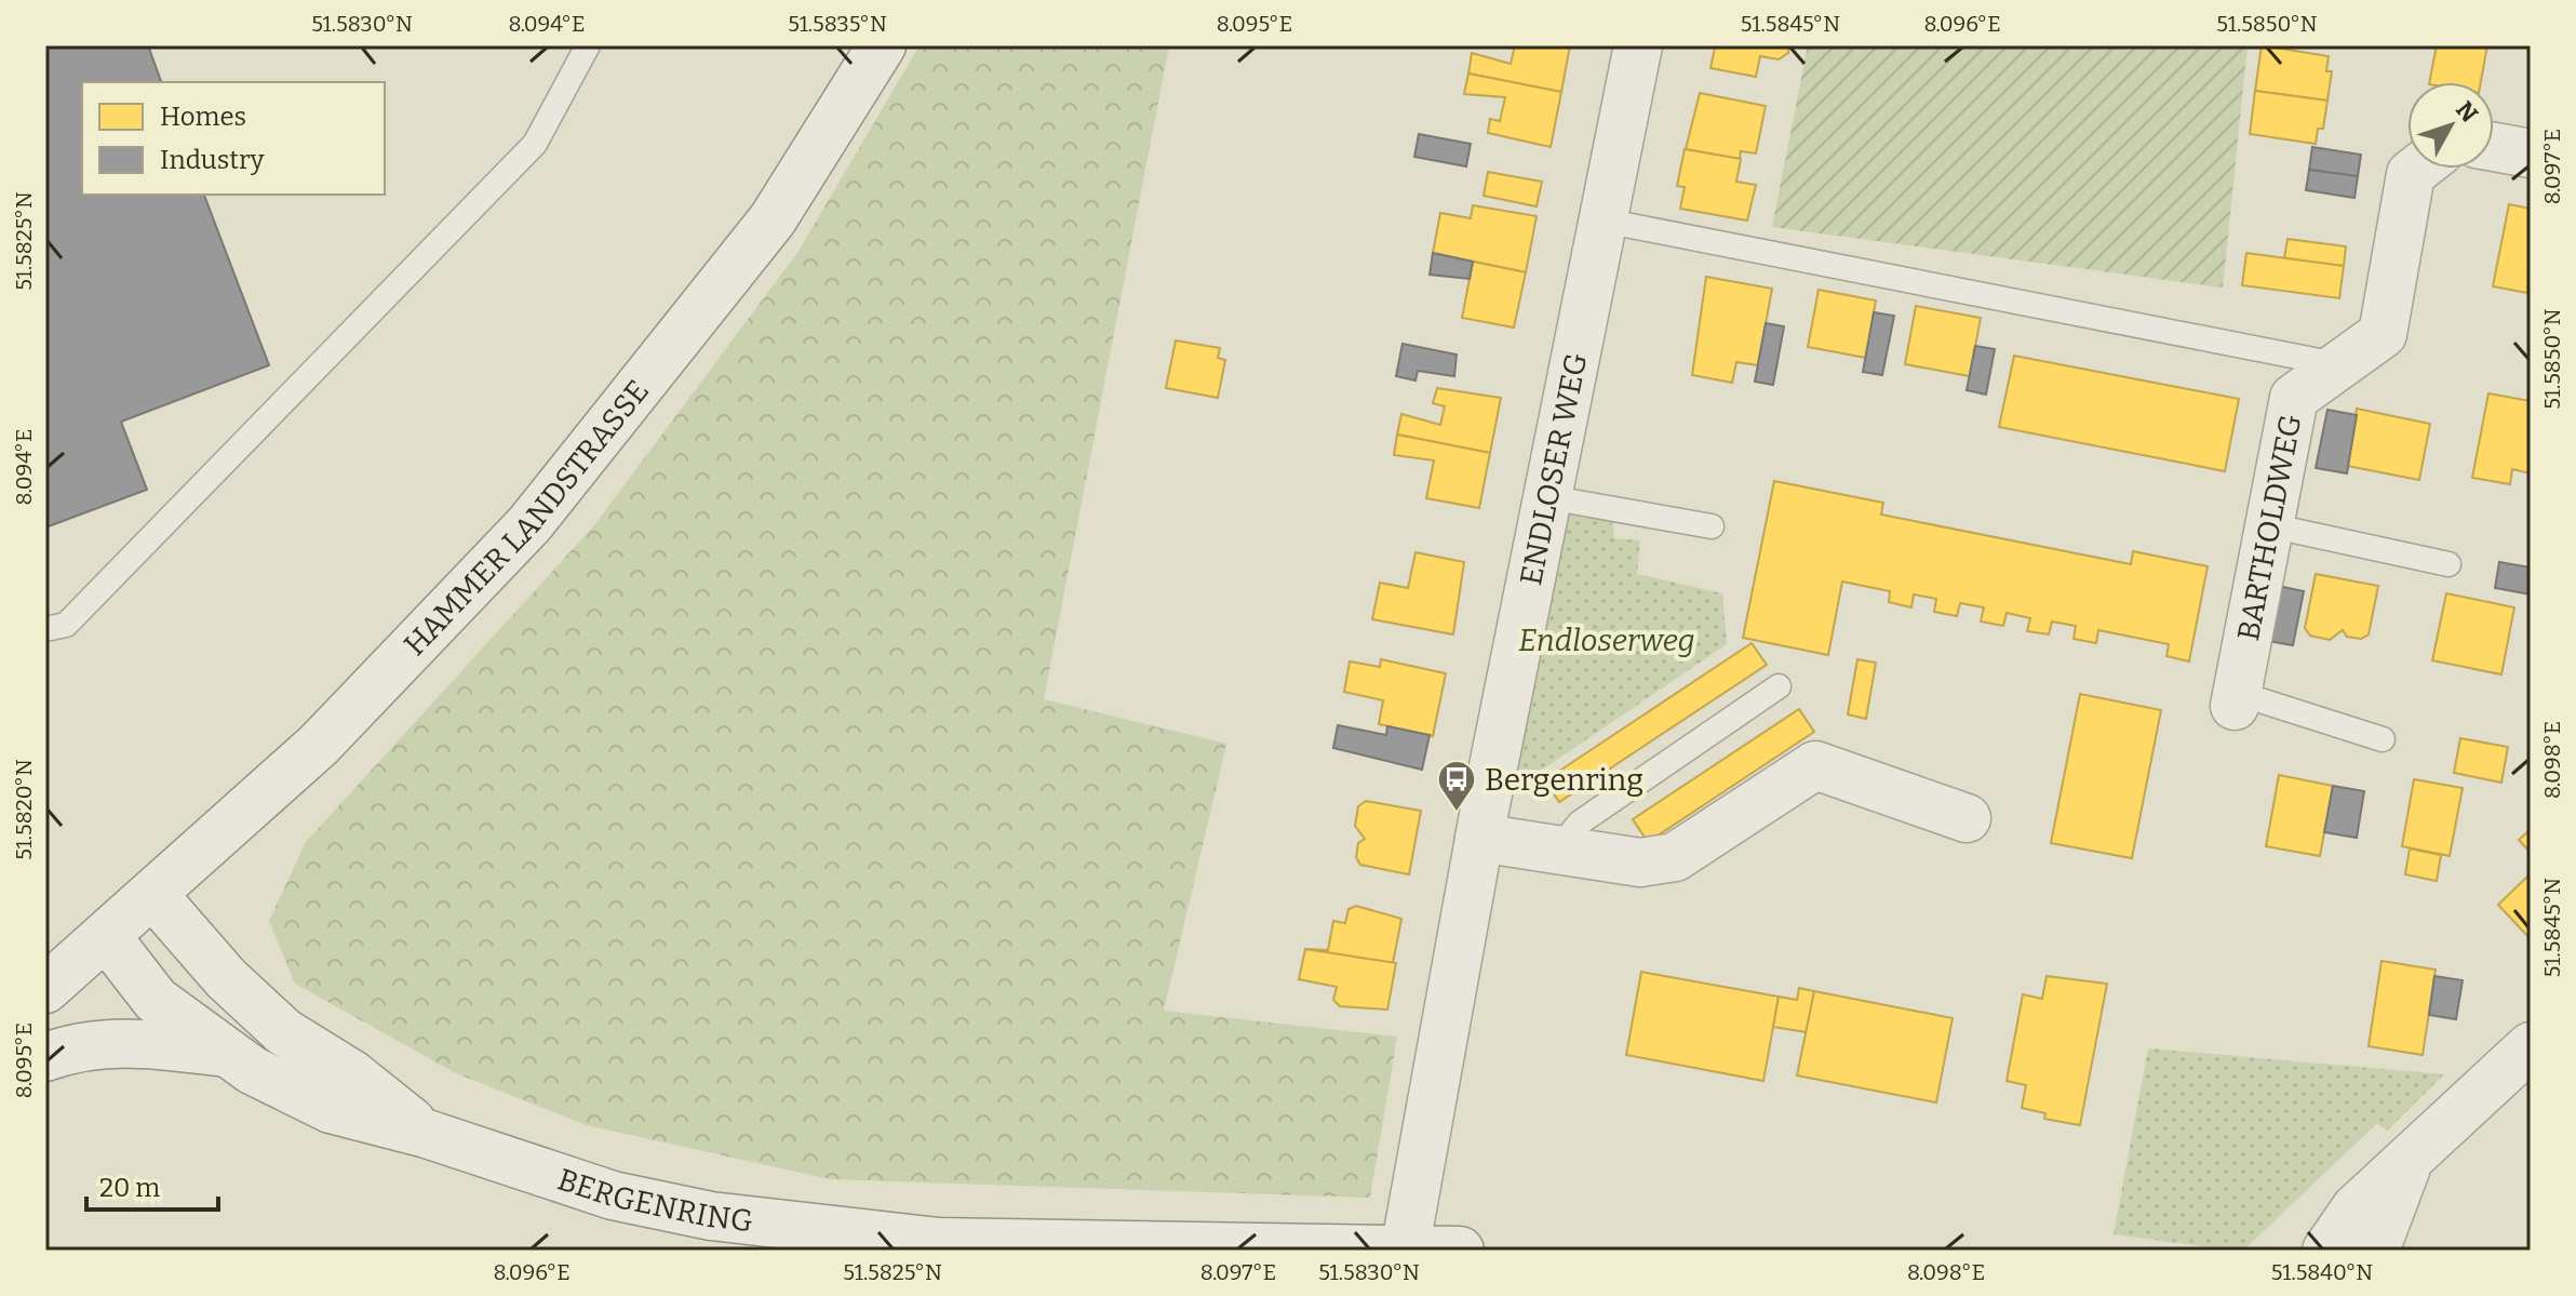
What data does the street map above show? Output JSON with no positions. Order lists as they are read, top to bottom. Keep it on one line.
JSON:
{"streets":{"main road":["ENDLOSER WEG","HAMMER LANDSTRASSE","BARTHOLDWEG","BERGENRING"]},"crossings":[["ENDLOSER WEG","BERGENRING"],["HAMMER LANDSTRASSE","BERGENRING"]],"parks":["Endloserweg"],"places":{"bus stop":["Bergenring"]},"legend":["Homes","Industry"],"scale_bar":"20 m","north":"top right","coordinates":["51.5830°N","8.094°E","51.5835°N","8.095°E","51.5845°N","8.096°E","51.5850°N","8.097°E","51.5825°N","8.098°E","51.5820°N","51.5840°N"]}
